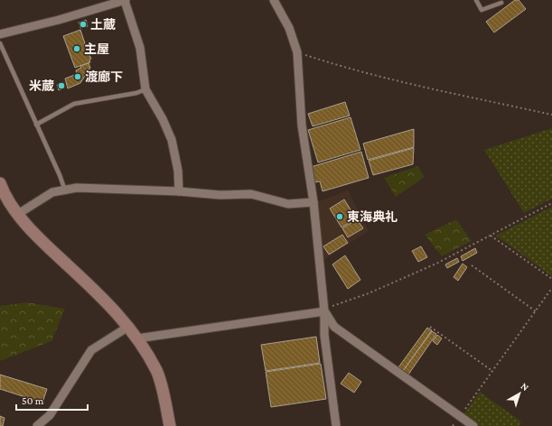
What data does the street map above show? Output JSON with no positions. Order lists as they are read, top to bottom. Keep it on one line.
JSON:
{"places":["土蔵","主屋","渡廊下","米蔵","東海典礼"],"scale_bar":"50 m","north":"top right"}
